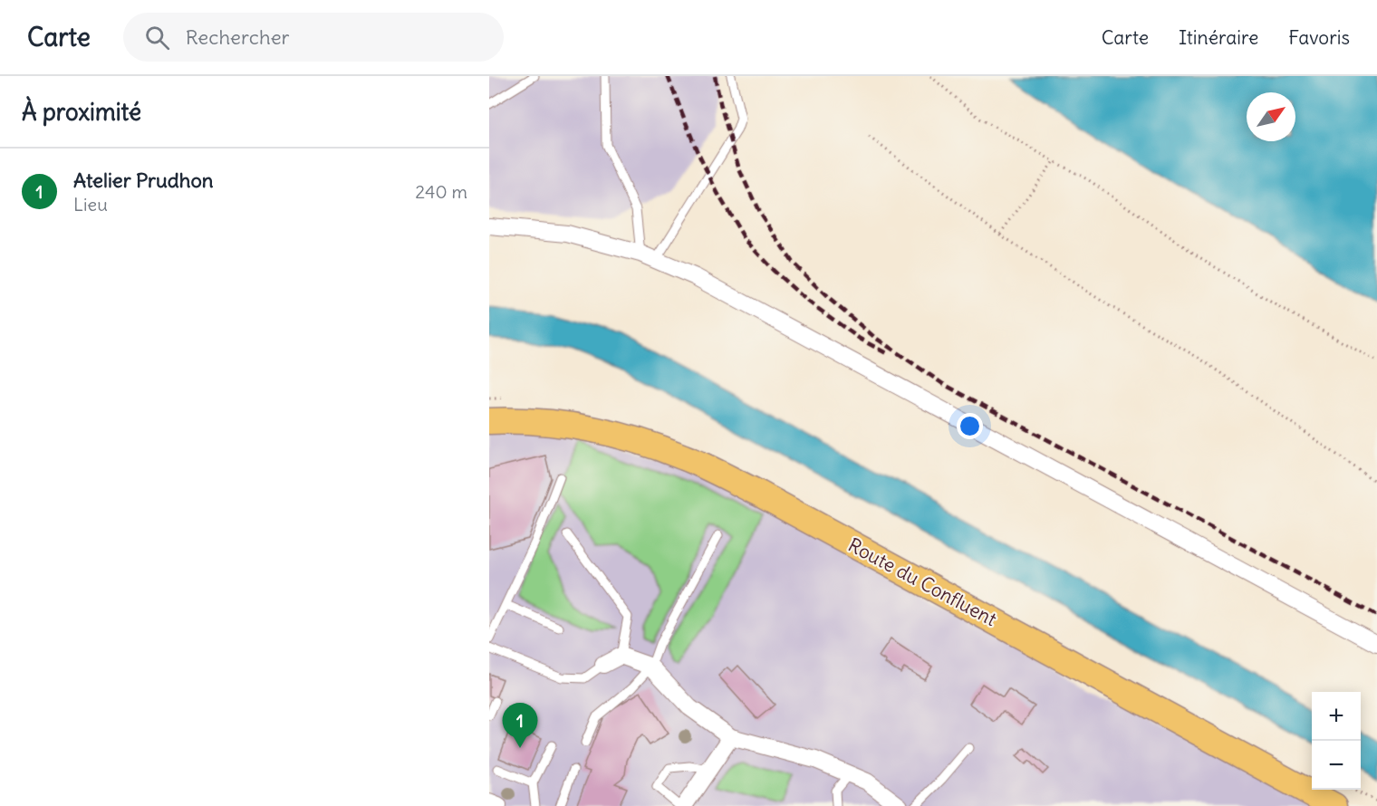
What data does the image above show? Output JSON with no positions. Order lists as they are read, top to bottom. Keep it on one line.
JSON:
{"streets":{"main road":["Route du Confluent"]},"north":"top right","page":{"header":"Carte","search":"Rechercher","nav":["Carte","Itinéraire","Favoris"],"heading":"À proximité","list":[{"mark":"1","name":"Atelier Prudhon","note":"Lieu","value":"240 m"}],"map_buttons":["+","−"],"pins":"1"}}
